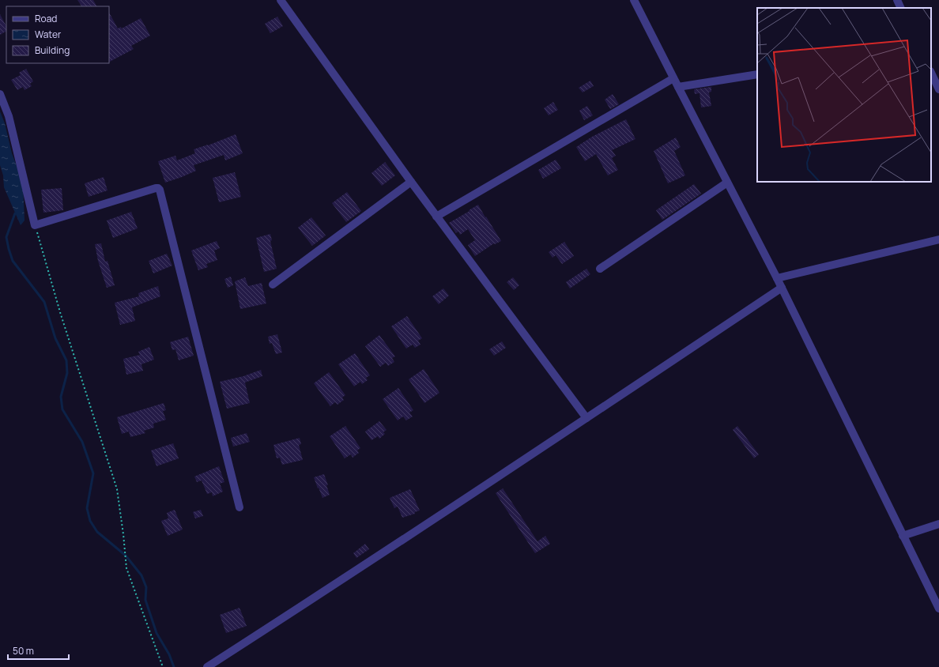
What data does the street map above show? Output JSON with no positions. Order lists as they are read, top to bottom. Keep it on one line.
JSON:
{"legend":["Road","Water","Building"],"scale_bar":"50 m"}
